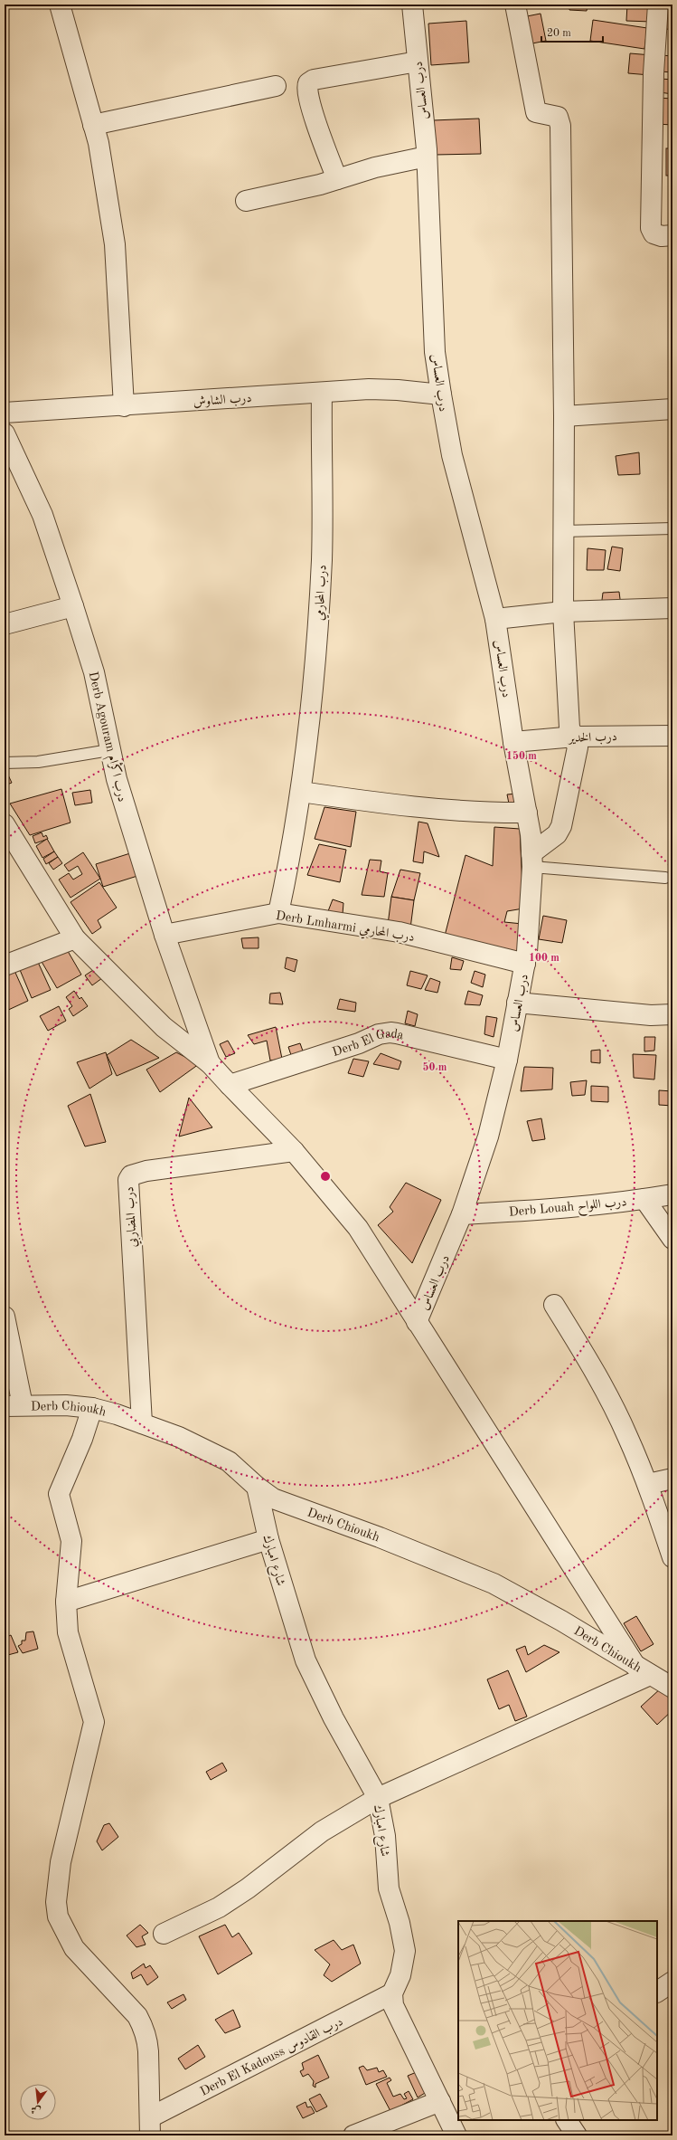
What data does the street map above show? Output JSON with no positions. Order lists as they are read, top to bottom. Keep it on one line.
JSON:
{"streets":{"street":["درب العساس","درب الشاوش","درب المحارمي","Derb Agouram درب اڭرام","درب الخدير","Derb Lmharmi درب المحارمي","Derb El Gada","Derb Louah درب اللواح","درب المضاربي","Derb Chioukh","شارع امبارك","Derb El Kadouss درب القادوس"]},"crossings":[["درب العساس","درب الشاوش"],["درب العساس","درب الخدير"],["درب العساس","Derb Lmharmi درب المحارمي"],["درب العساس","Derb El Gada"],["درب العساس","Derb Louah درب اللواح"],["درب الشاوش","درب المحارمي"],["درب المحارمي","Derb Lmharmi درب المحارمي"],["Derb Agouram درب اڭرام","Derb Lmharmi درب المحارمي"],["درب المضاربي","Derb Chioukh"],["Derb Chioukh","شارع امبارك"],["شارع امبارك","Derb El Kadouss درب القادوس"]],"scale_bar":"20 m","north":"bottom","rings":["150 m","100 m","50 m"]}
